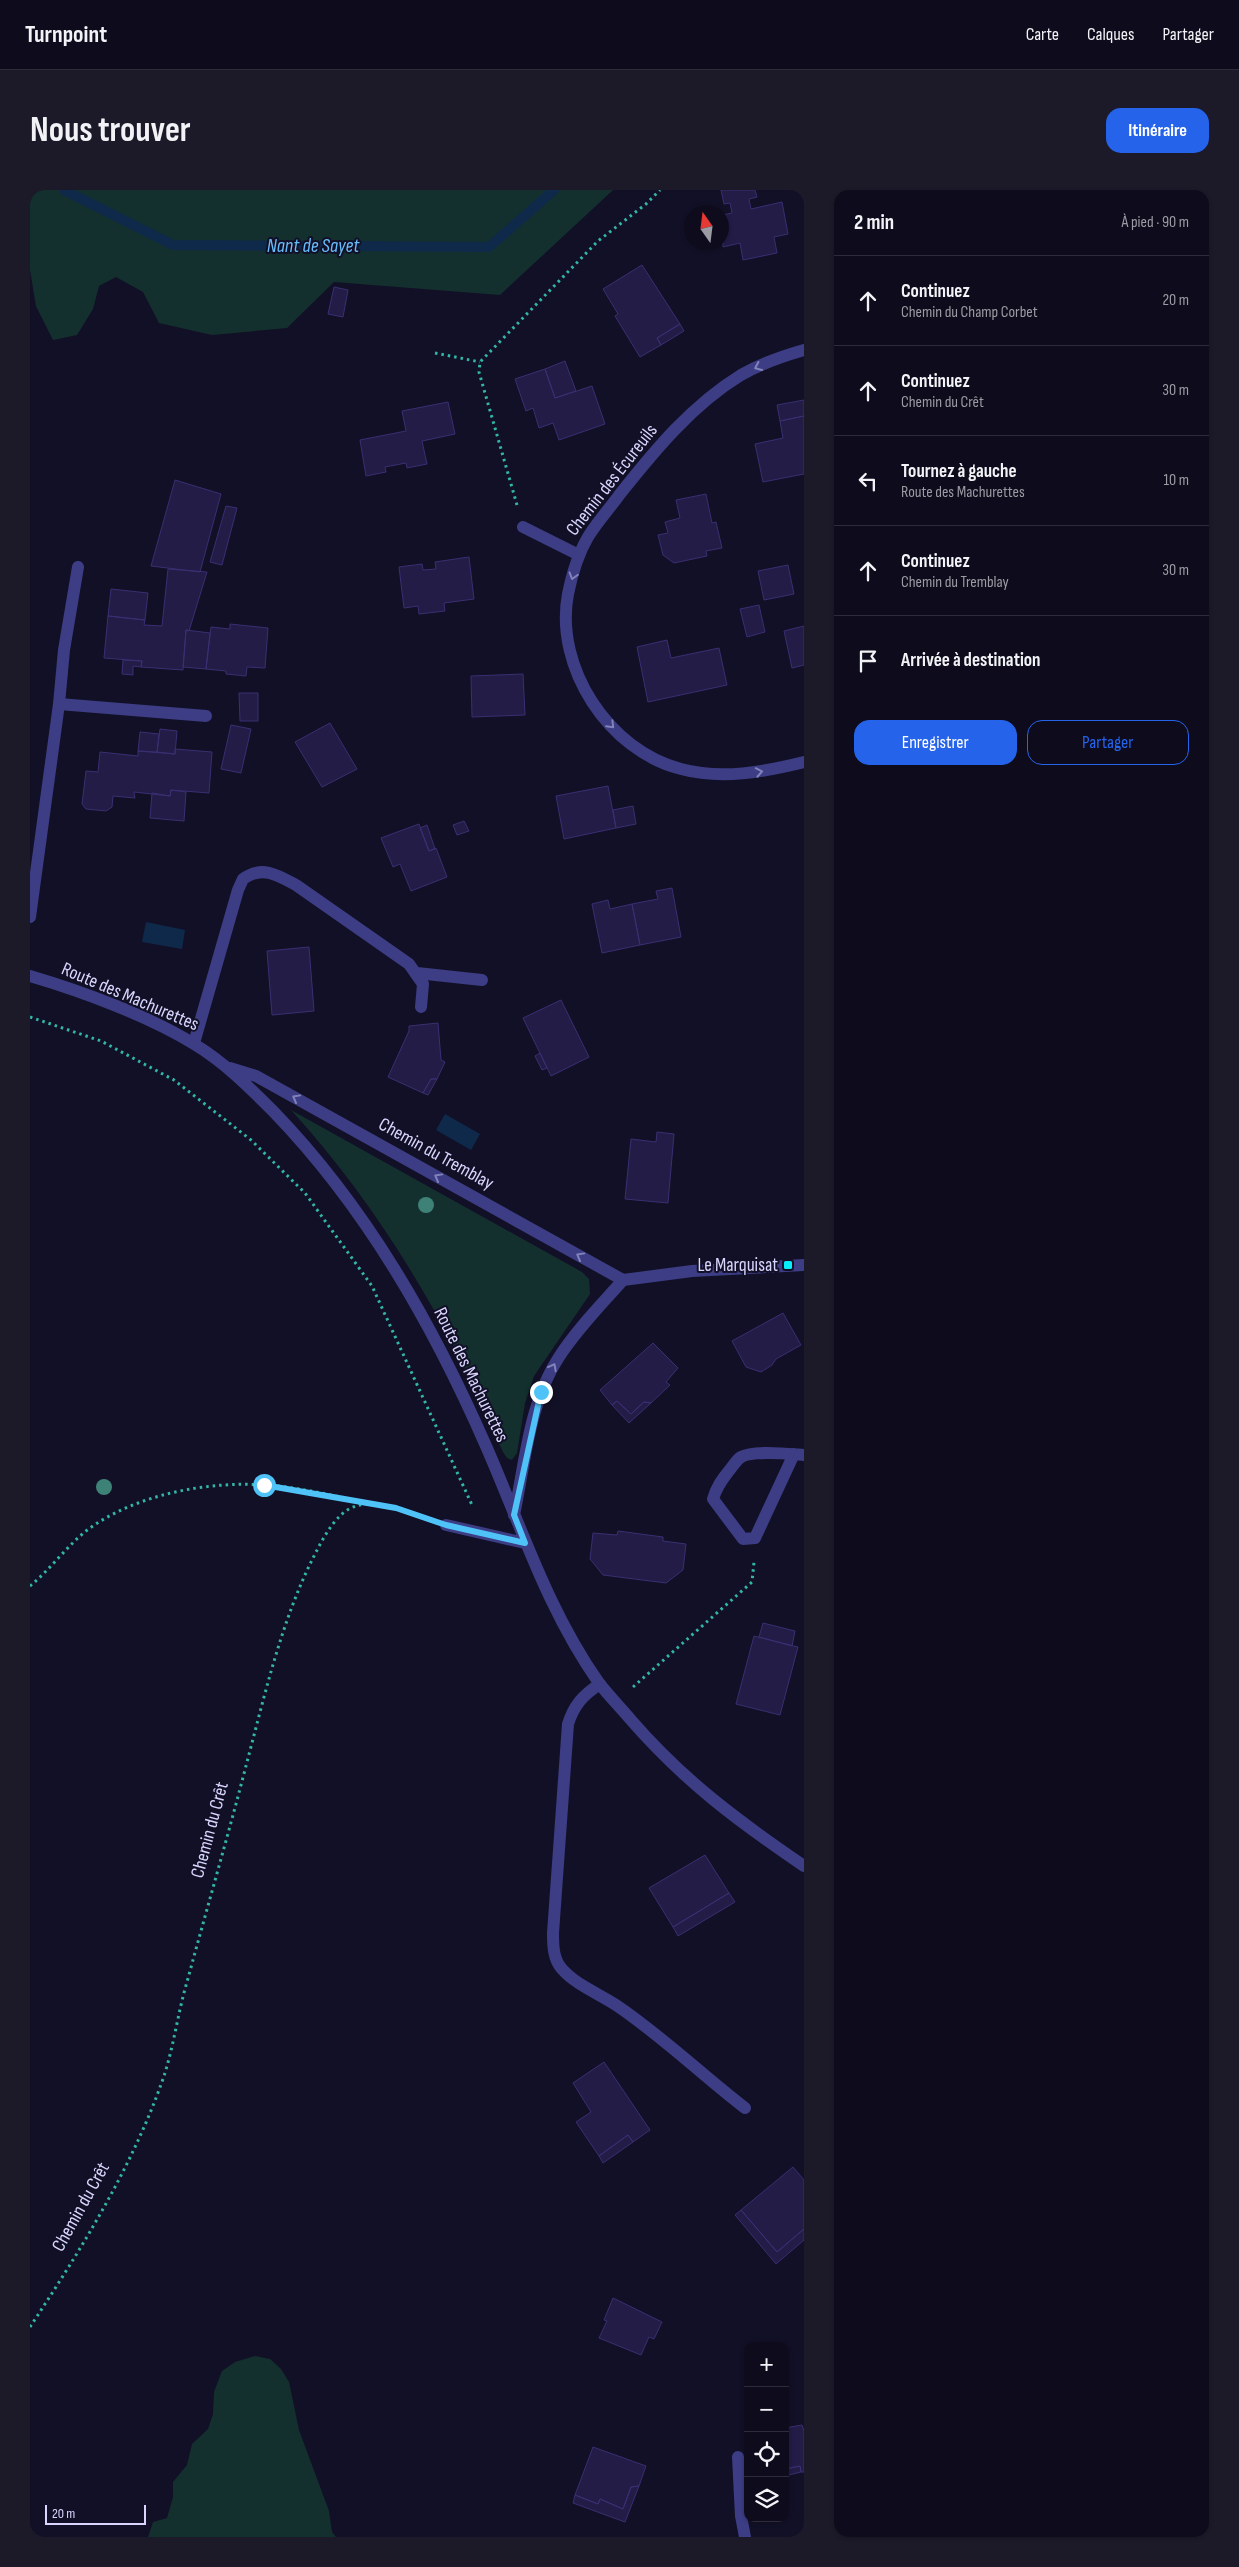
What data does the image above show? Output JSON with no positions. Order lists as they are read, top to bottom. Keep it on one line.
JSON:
{"streets":{"street":["Chemin des Écureuils","Route des Machurettes","Chemin du Tremblay"],"path":["Chemin du Crêt"]},"crossings":[["Route des Machurettes","Chemin du Tremblay"]],"one_way":["Chemin du Tremblay"],"water":["Nant de Sayet"],"places":{"transit":["Le Marquisat"]},"scale_bar":"20 m","north":"top","page":{"header":"Turnpoint","nav":["Carte","Calques","Partager"],"buttons":["Itinéraire",["Enregistrer","Partager"]],"title":"Nous trouver","heading":["2 min","À pied · 90 m"],"list":[["Continuez","Chemin du Champ Corbet","20 m"],["Continuez","Chemin du Crêt","30 m"],["Tournez à gauche","Route des Machurettes","10 m"],["Continuez","Chemin du Tremblay","30 m"],"Arrivée à destination"],"map_buttons":["+","−"],"scale":"20 m"}}
